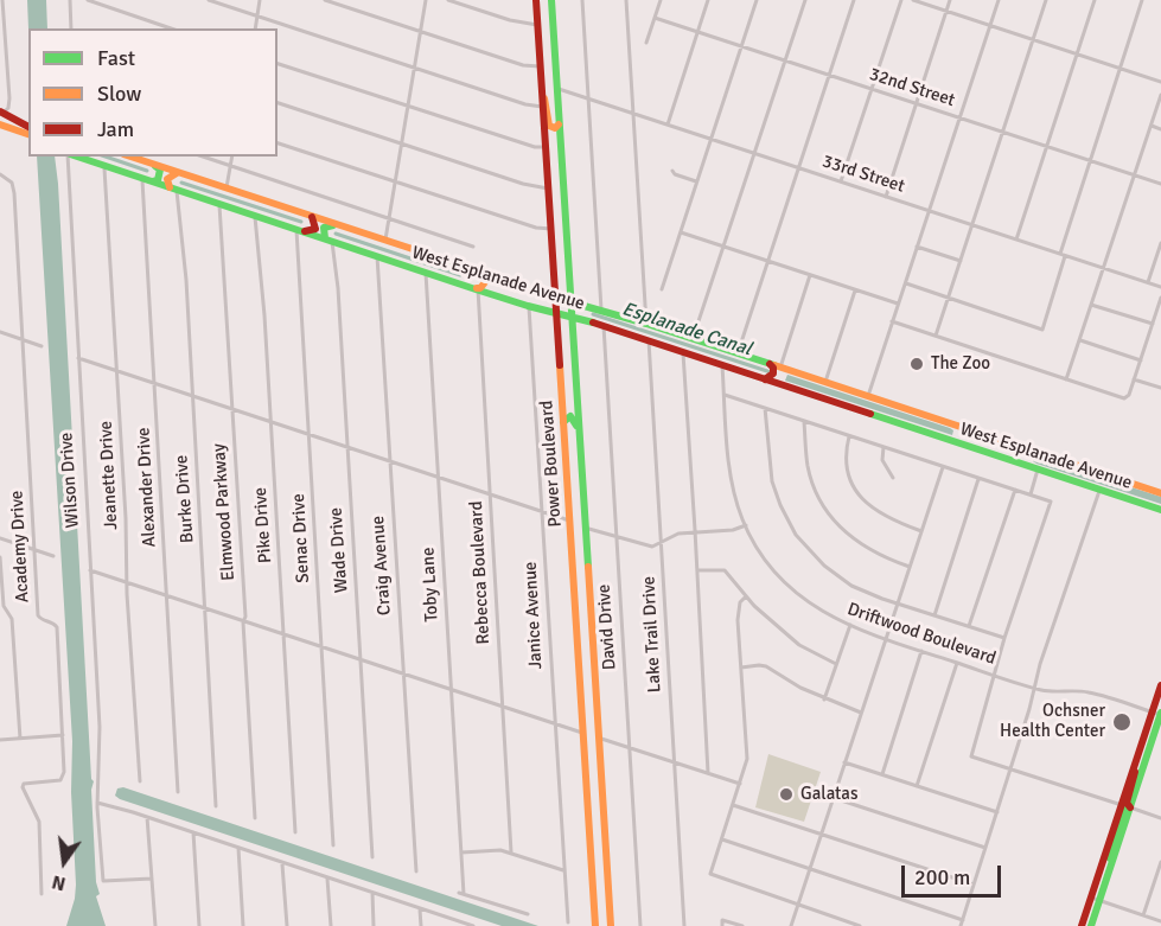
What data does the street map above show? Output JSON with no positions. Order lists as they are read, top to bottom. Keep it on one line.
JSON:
{"streets":{"main road":["West Esplanade Avenue","Power Boulevard"],"street":["32nd Street","33rd Street","Jeanette Drive","Wilson Drive","Alexander Drive","Burke Drive","Elmwood Parkway","Pike Drive","Senac Drive","Academy Drive","Wade Drive","Craig Avenue","Rebecca Boulevard","Toby Lane","Janice Avenue","David Drive","Lake Trail Drive","Driftwood Boulevard"]},"crossings":[["33rd Street","Power Boulevard"],["West Esplanade Avenue","Power Boulevard"],["West Esplanade Avenue","Jeanette Drive"],["West Esplanade Avenue","Alexander Drive"],["West Esplanade Avenue","Burke Drive"],["West Esplanade Avenue","Elmwood Parkway"],["West Esplanade Avenue","Pike Drive"],["West Esplanade Avenue","Senac Drive"],["West Esplanade Avenue","Wade Drive"],["West Esplanade Avenue","Craig Avenue"],["West Esplanade Avenue","Rebecca Boulevard"],["West Esplanade Avenue","Toby Lane"],["West Esplanade Avenue","Janice Avenue"],["West Esplanade Avenue","David Drive"],["West Esplanade Avenue","Lake Trail Drive"],["West Esplanade Avenue","Driftwood Boulevard"]],"water":["Esplanade Canal"],"places":["The Zoo","Ochsner Health Center","Galatas"],"legend":["Fast","Slow","Jam"],"scale_bar":"200 m","north":"bottom"}
